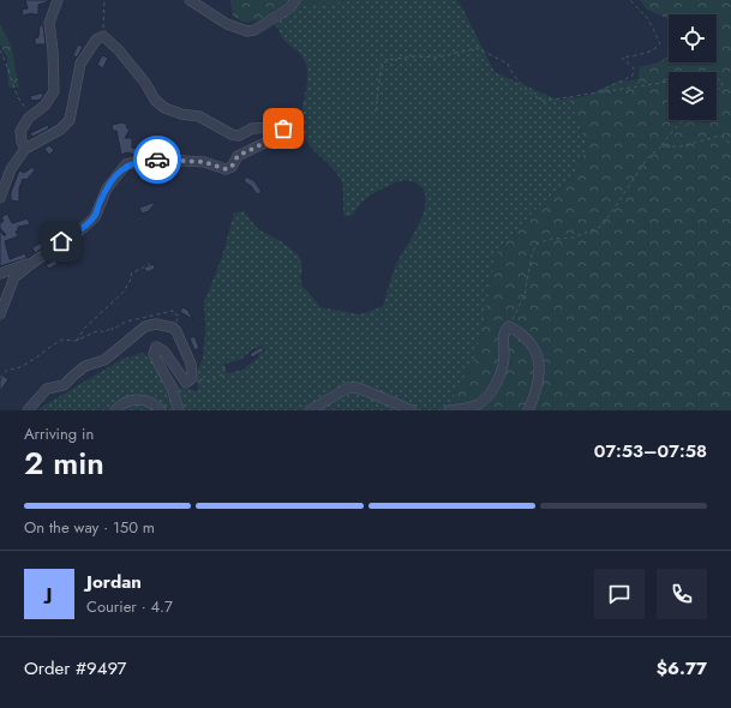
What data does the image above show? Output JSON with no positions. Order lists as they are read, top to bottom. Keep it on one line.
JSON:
{"page":{"heading":["2 min","Arriving in","07:53–07:58"],"panel":["Jordan","Courier · 4.7","Order #9497","$6.77"],"bar":"On the way · 150 m","round":"J"}}
